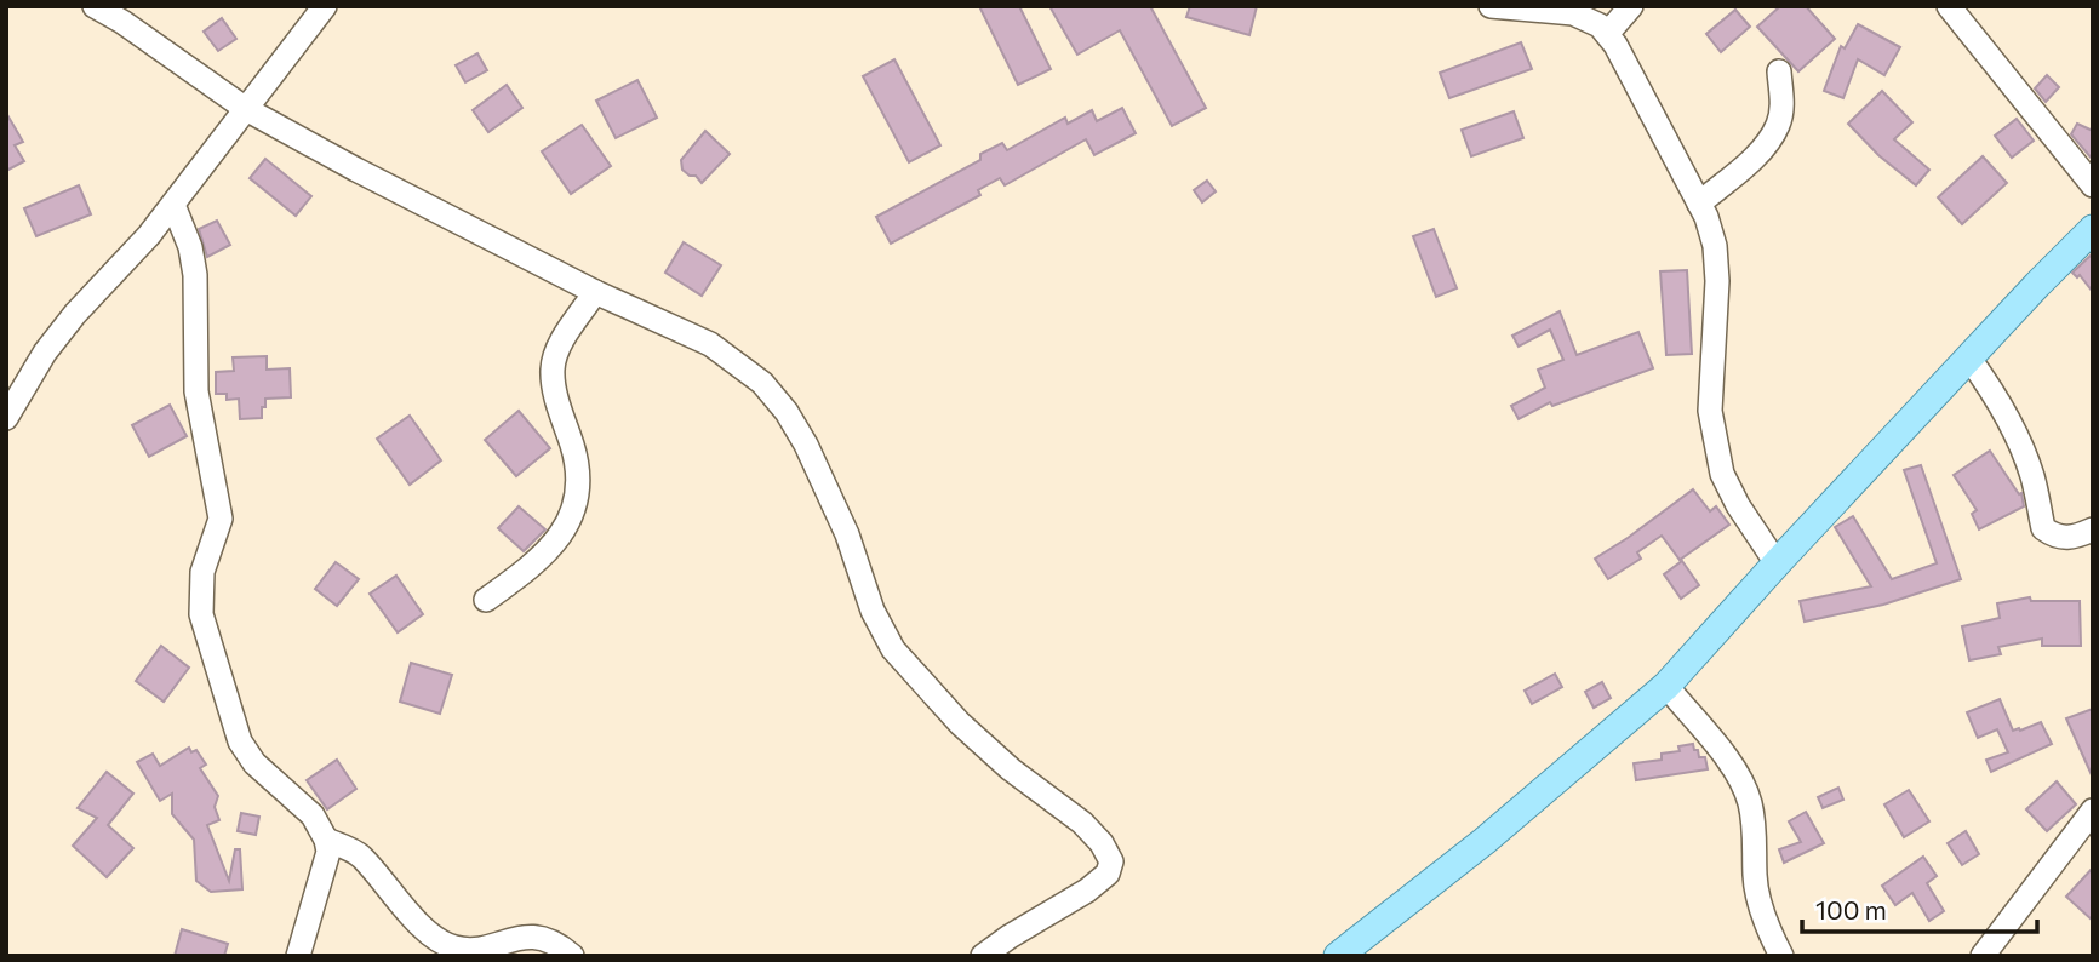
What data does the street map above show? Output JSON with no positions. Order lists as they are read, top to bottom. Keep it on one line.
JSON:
{"scale_bar":"100 m"}
